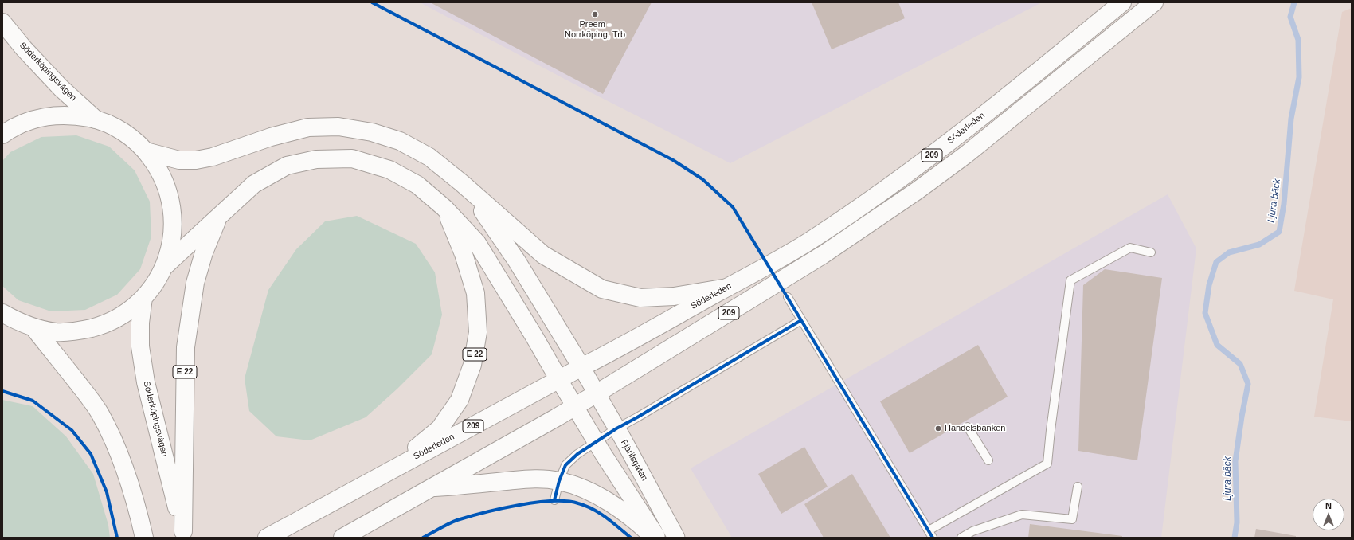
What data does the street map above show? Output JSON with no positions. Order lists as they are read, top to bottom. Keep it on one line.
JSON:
{"streets":{"main road":["Söderköpingsvägen","Söderleden","209","E 22"],"street":["Fjärilsgatan"]},"crossings":[["Söderköpingsvägen","E 22"],["Söderleden","E 22"],["Söderleden","Fjärilsgatan"],["209","Fjärilsgatan"]],"water":["Ljura bäck"],"places":["Preem - Norrköping, Trb","Handelsbanken"],"north":"top"}
